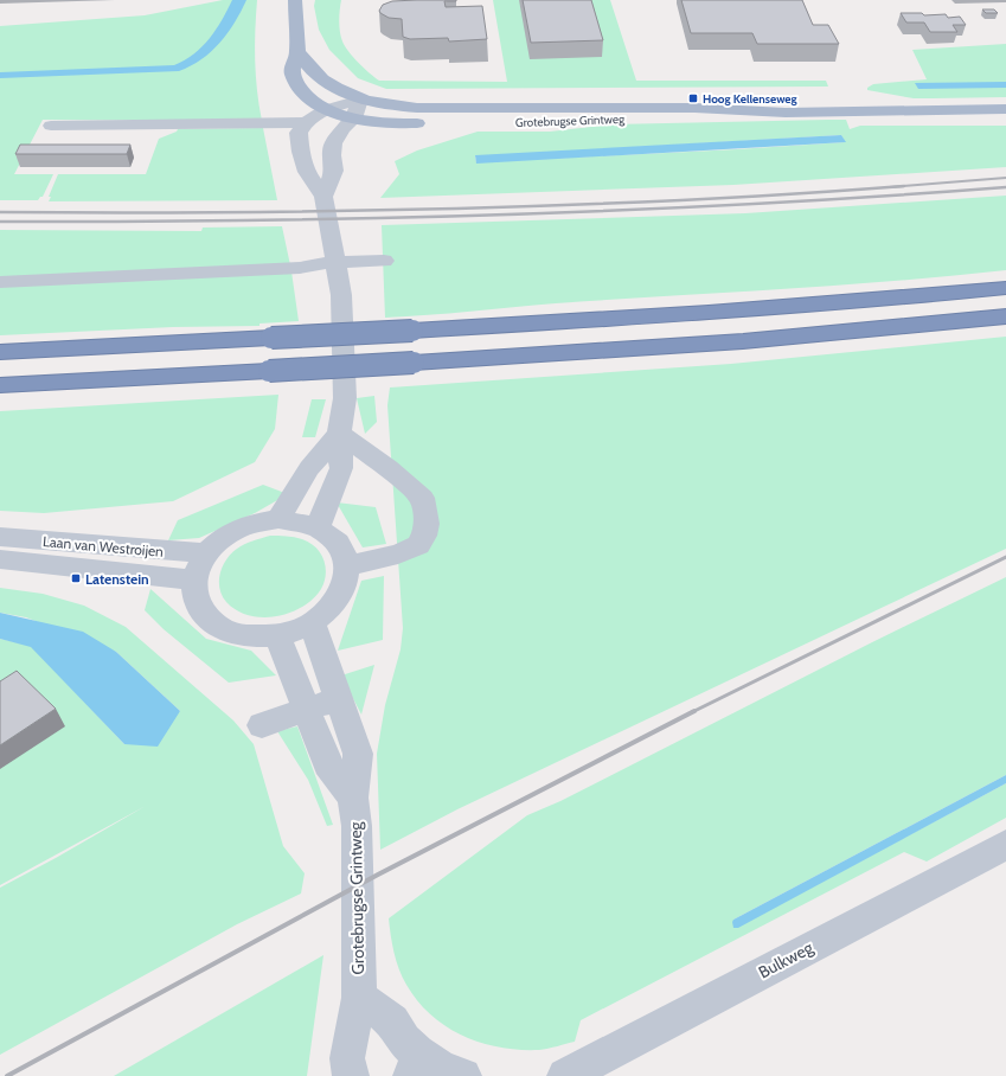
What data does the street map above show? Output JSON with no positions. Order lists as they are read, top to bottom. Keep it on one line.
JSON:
{"streets":{"main road":["Grotebrugse Grintweg"],"street":["Laan van Westroijen","Bulkweg"]},"crossings":[["Grotebrugse Grintweg","Laan van Westroijen"]],"places":{"transit":["Hoog Kellenseweg","Latenstein"]}}
